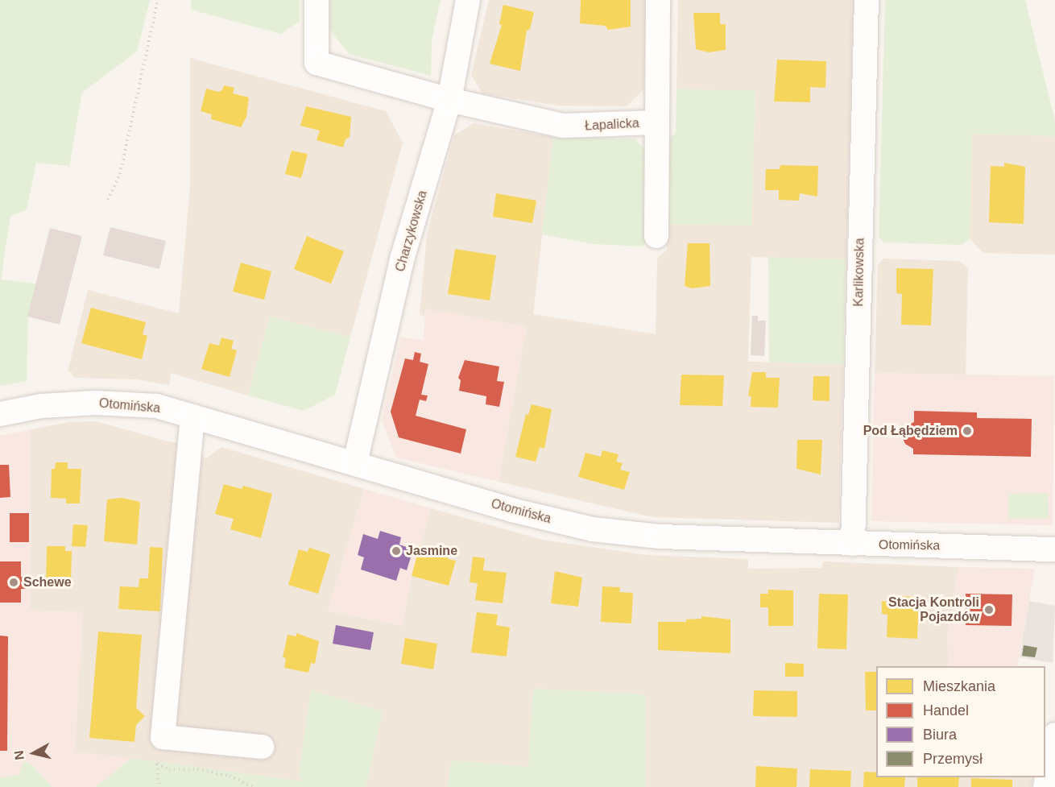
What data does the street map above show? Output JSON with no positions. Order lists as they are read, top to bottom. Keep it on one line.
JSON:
{"streets":{"street":["Łapalicka","Charzykowska","Karlikowska","Otomińska"]},"crossings":[["Łapalicka","Charzykowska"],["Charzykowska","Otomińska"],["Karlikowska","Otomińska"]],"places":["Pod Łąbędziem","Jasmine","Schewe","Stacja Kontroli Pojazdów"],"legend":["Mieszkania","Handel","Biura","Przemysł"],"north":"left"}
